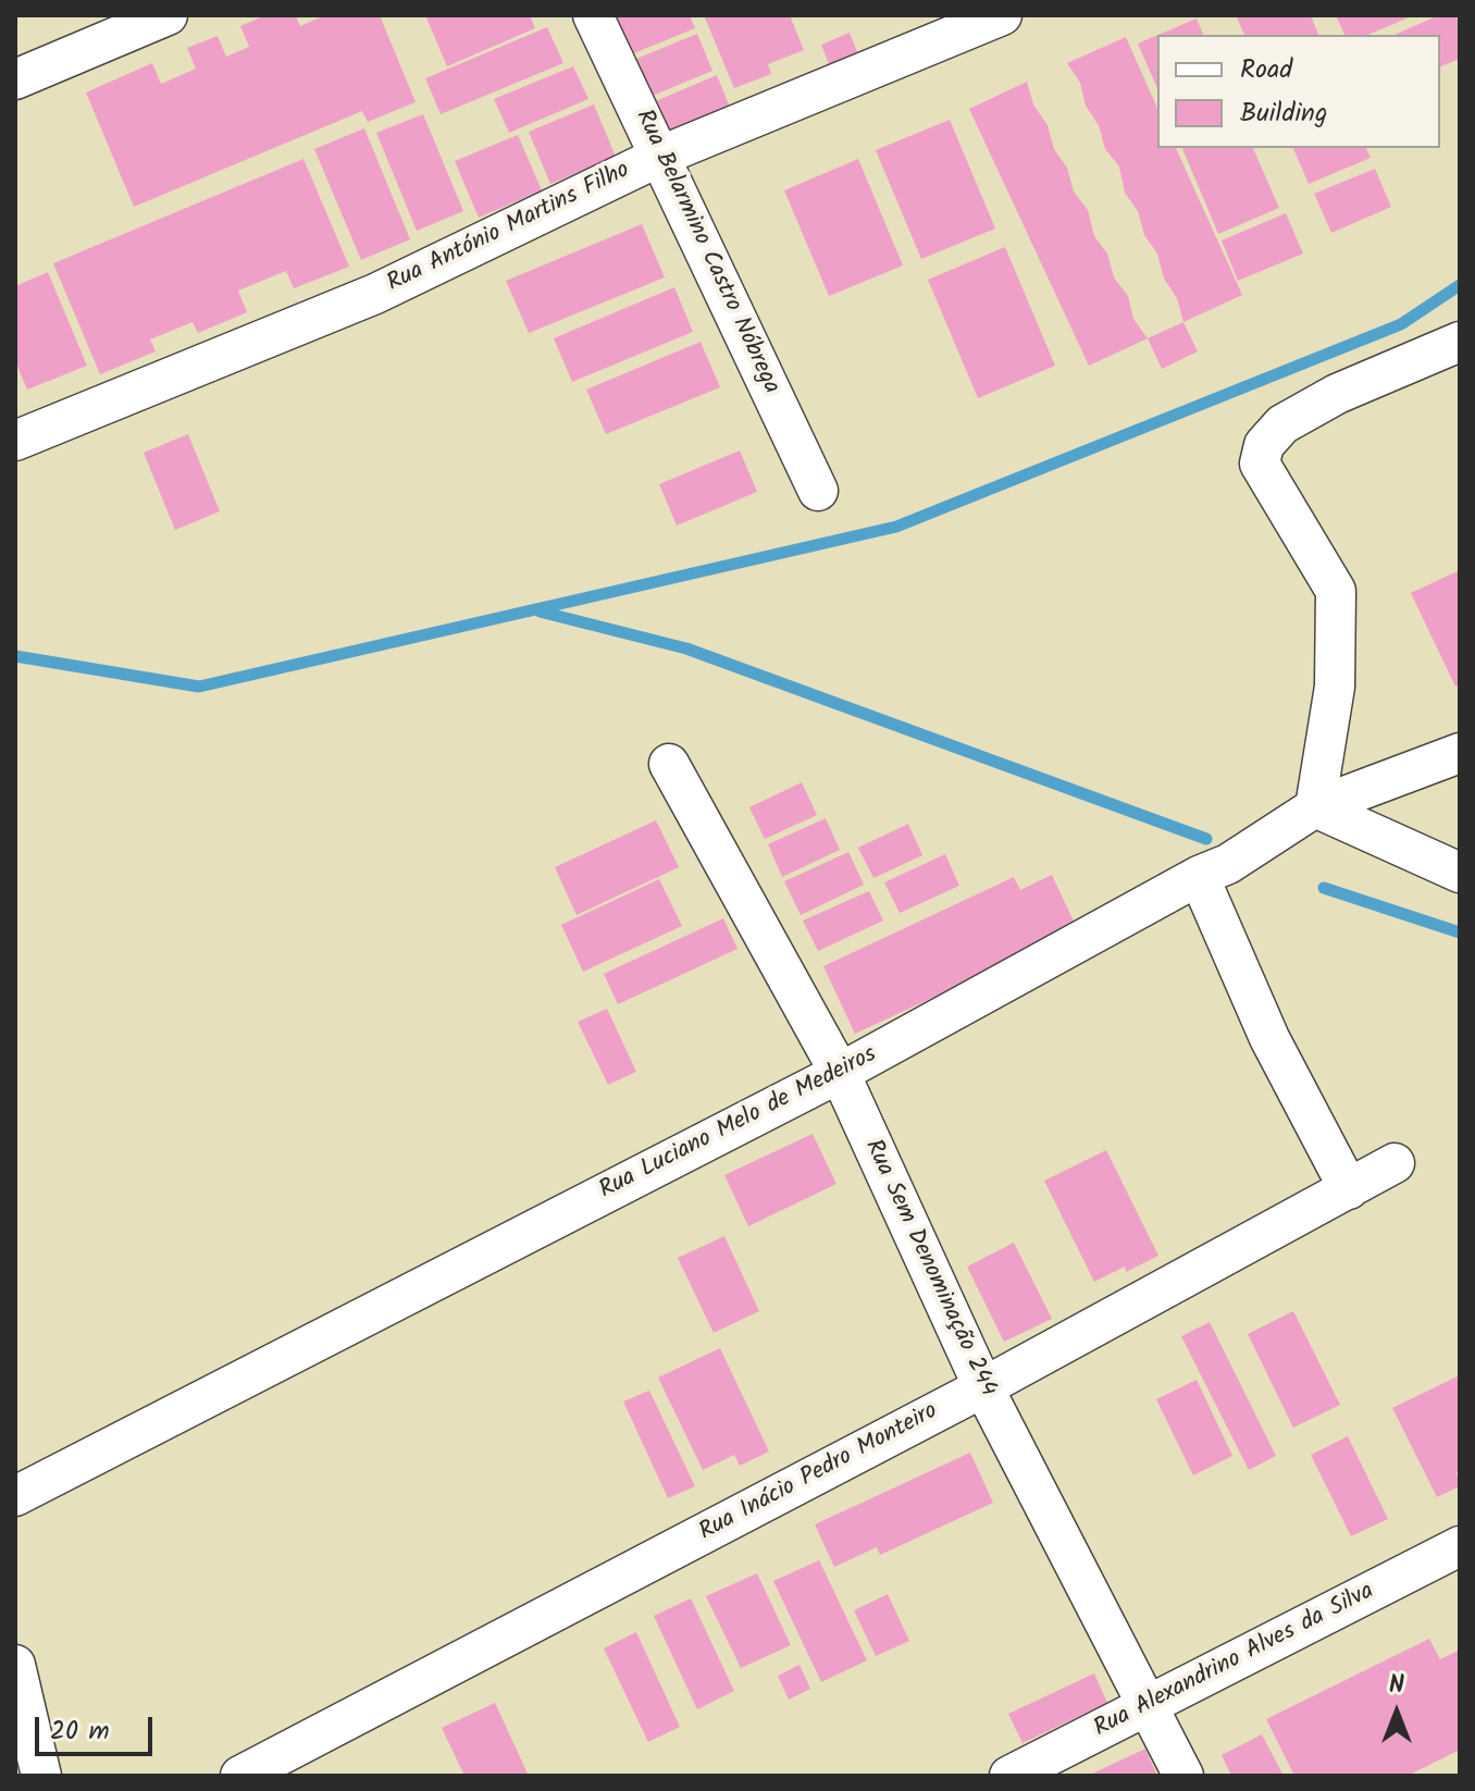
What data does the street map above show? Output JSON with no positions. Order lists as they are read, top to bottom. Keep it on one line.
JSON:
{"streets":{"street":["Rua António Martins Filho","Rua Belarmino Castro Nóbrega","Rua Luciano Melo de Medeiros","Rua Sem Denominação 244","Rua Inácio Pedro Monteiro","Rua Alexandrino Alves da Silva"]},"crossings":[["Rua António Martins Filho","Rua Belarmino Castro Nóbrega"],["Rua Luciano Melo de Medeiros","Rua Sem Denominação 244"],["Rua Sem Denominação 244","Rua Inácio Pedro Monteiro"],["Rua Sem Denominação 244","Rua Alexandrino Alves da Silva"]],"legend":["Road","Building"],"scale_bar":"20 m","north":"top"}
